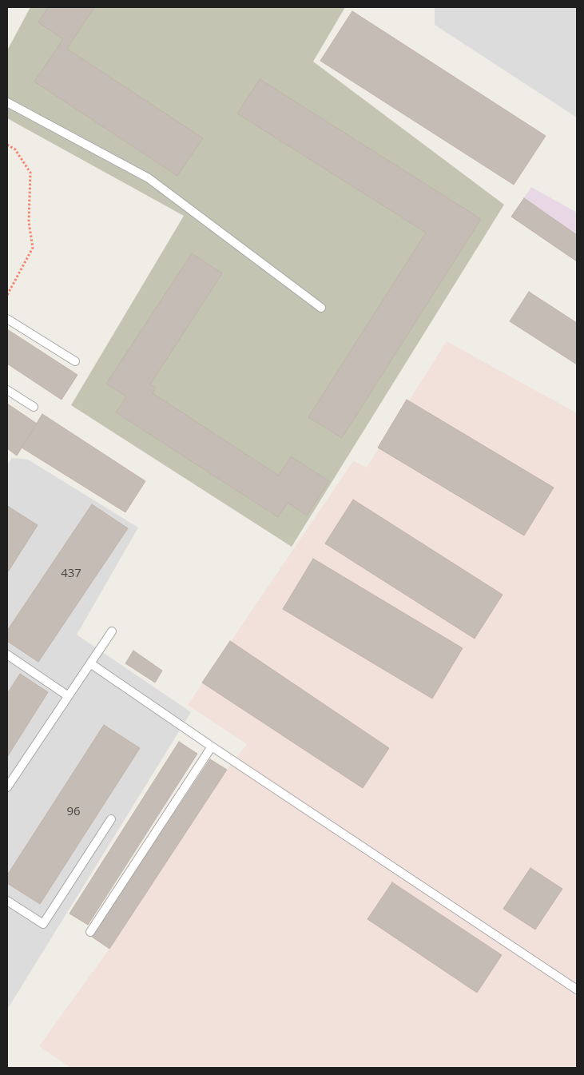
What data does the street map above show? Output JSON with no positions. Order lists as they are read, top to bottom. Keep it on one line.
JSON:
{"house_numbers":["437","96"]}
